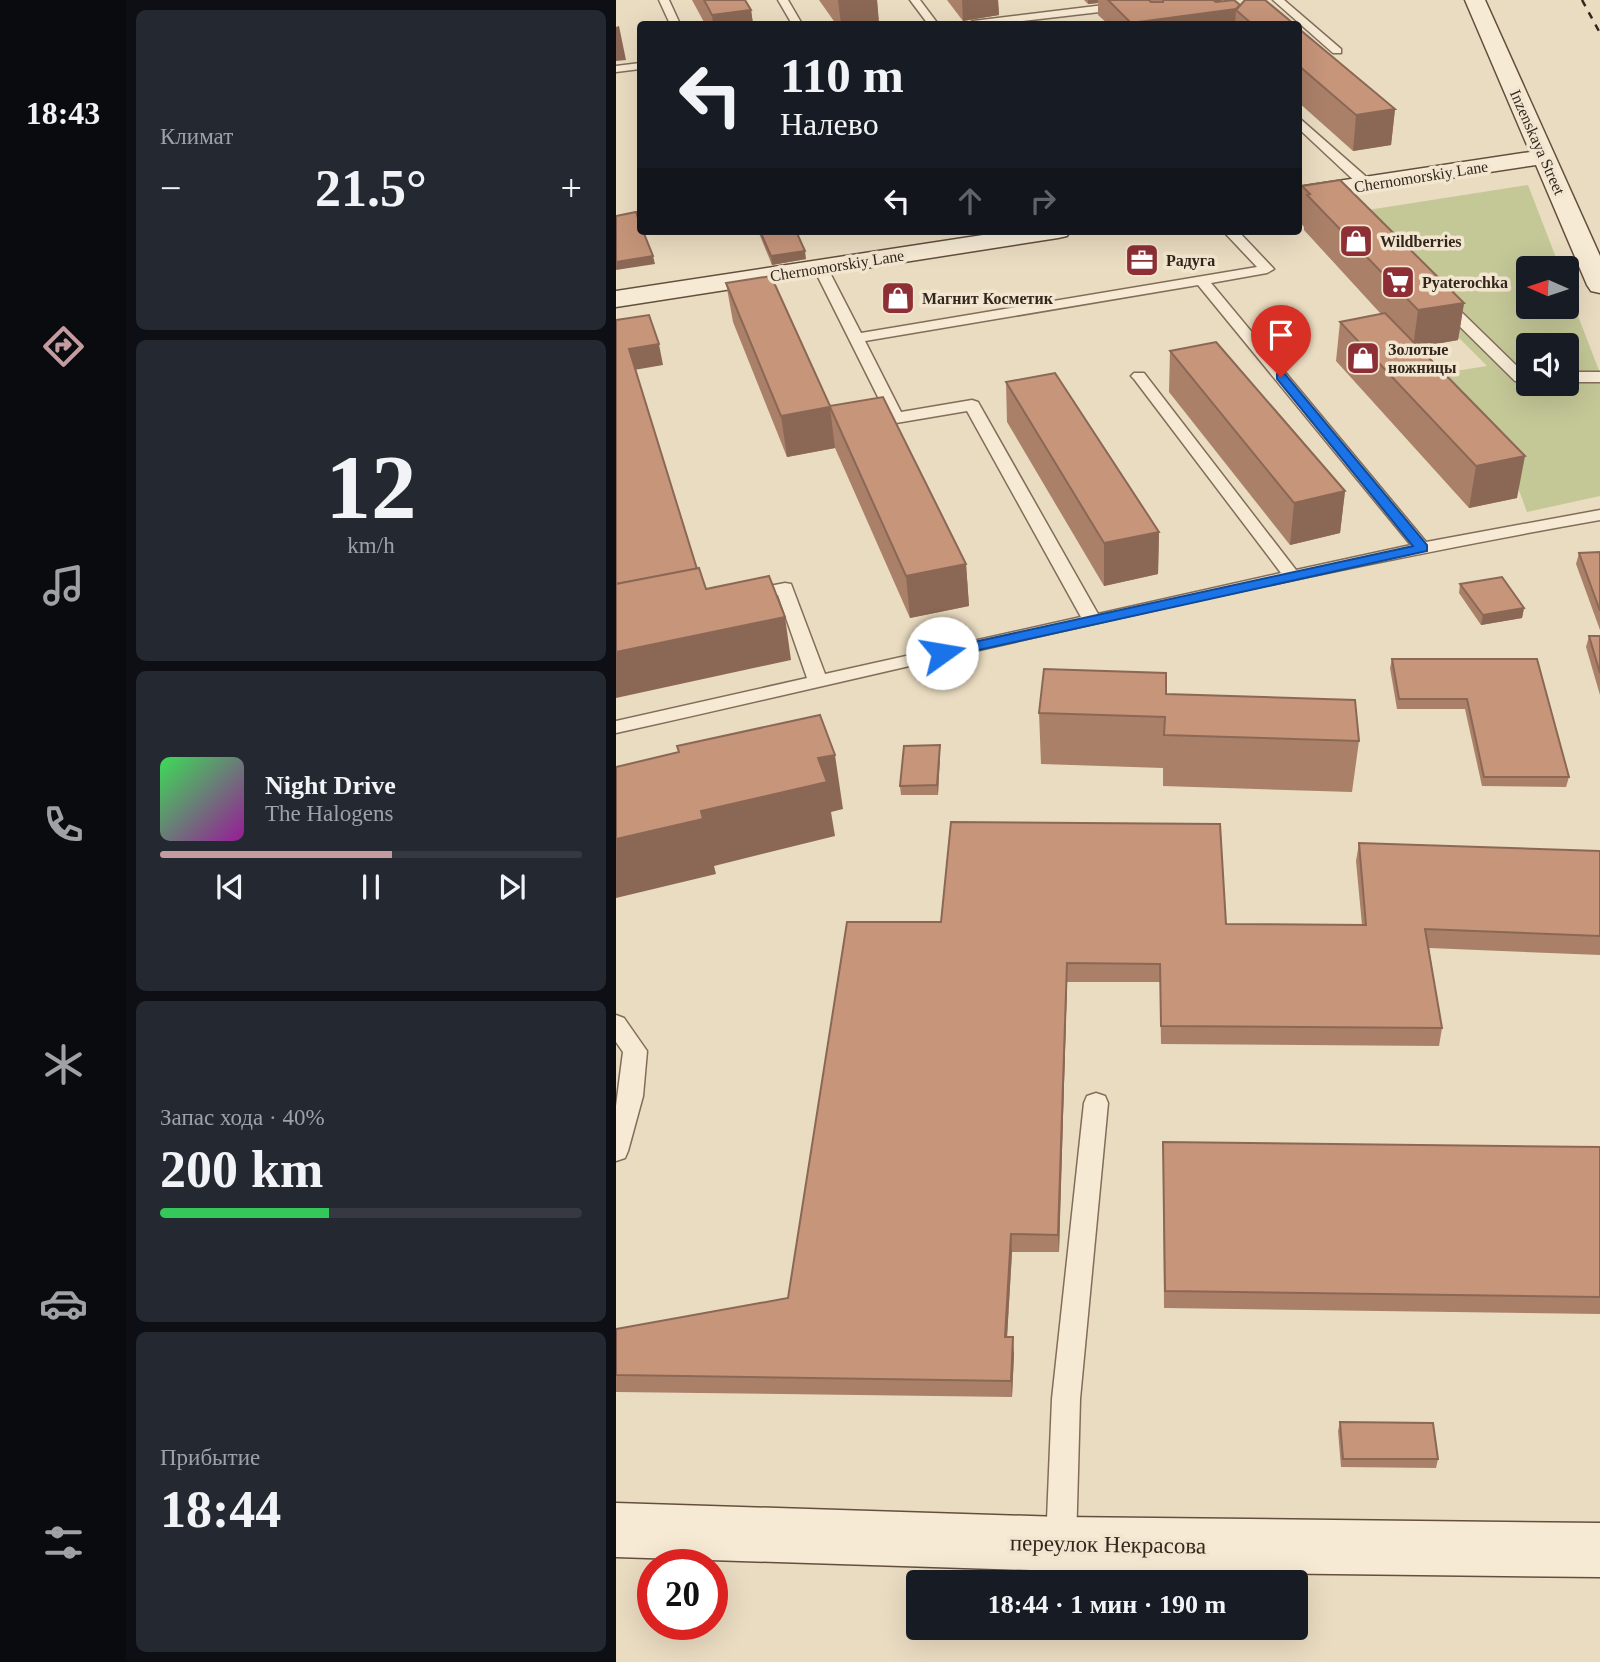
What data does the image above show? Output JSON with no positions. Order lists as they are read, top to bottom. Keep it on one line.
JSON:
{"streets":{"street":["Inzenskaya Street","Chernomorskiy Lane","переулок Некрасова"]},"crossings":[["Inzenskaya Street","Chernomorskiy Lane"]],"places":{"shop":["Wildberries","Магнит Косметик","Золотые ножницы"],"office":["Радуга"],"supermarket":["Pyaterochka"]},"north":"left","page":{"tabs":"18:43","tile":["Климат",["12","km/h"],["Запас хода · 40%","200 km"],["Прибытие","18:44"]],"turn":["110 m","Налево"],"heat":["−","21.5°","+"],"song":["Night Drive","The Halogens"],"limit":"20","trip":"18:44 · 1 мин · 190 m"}}
